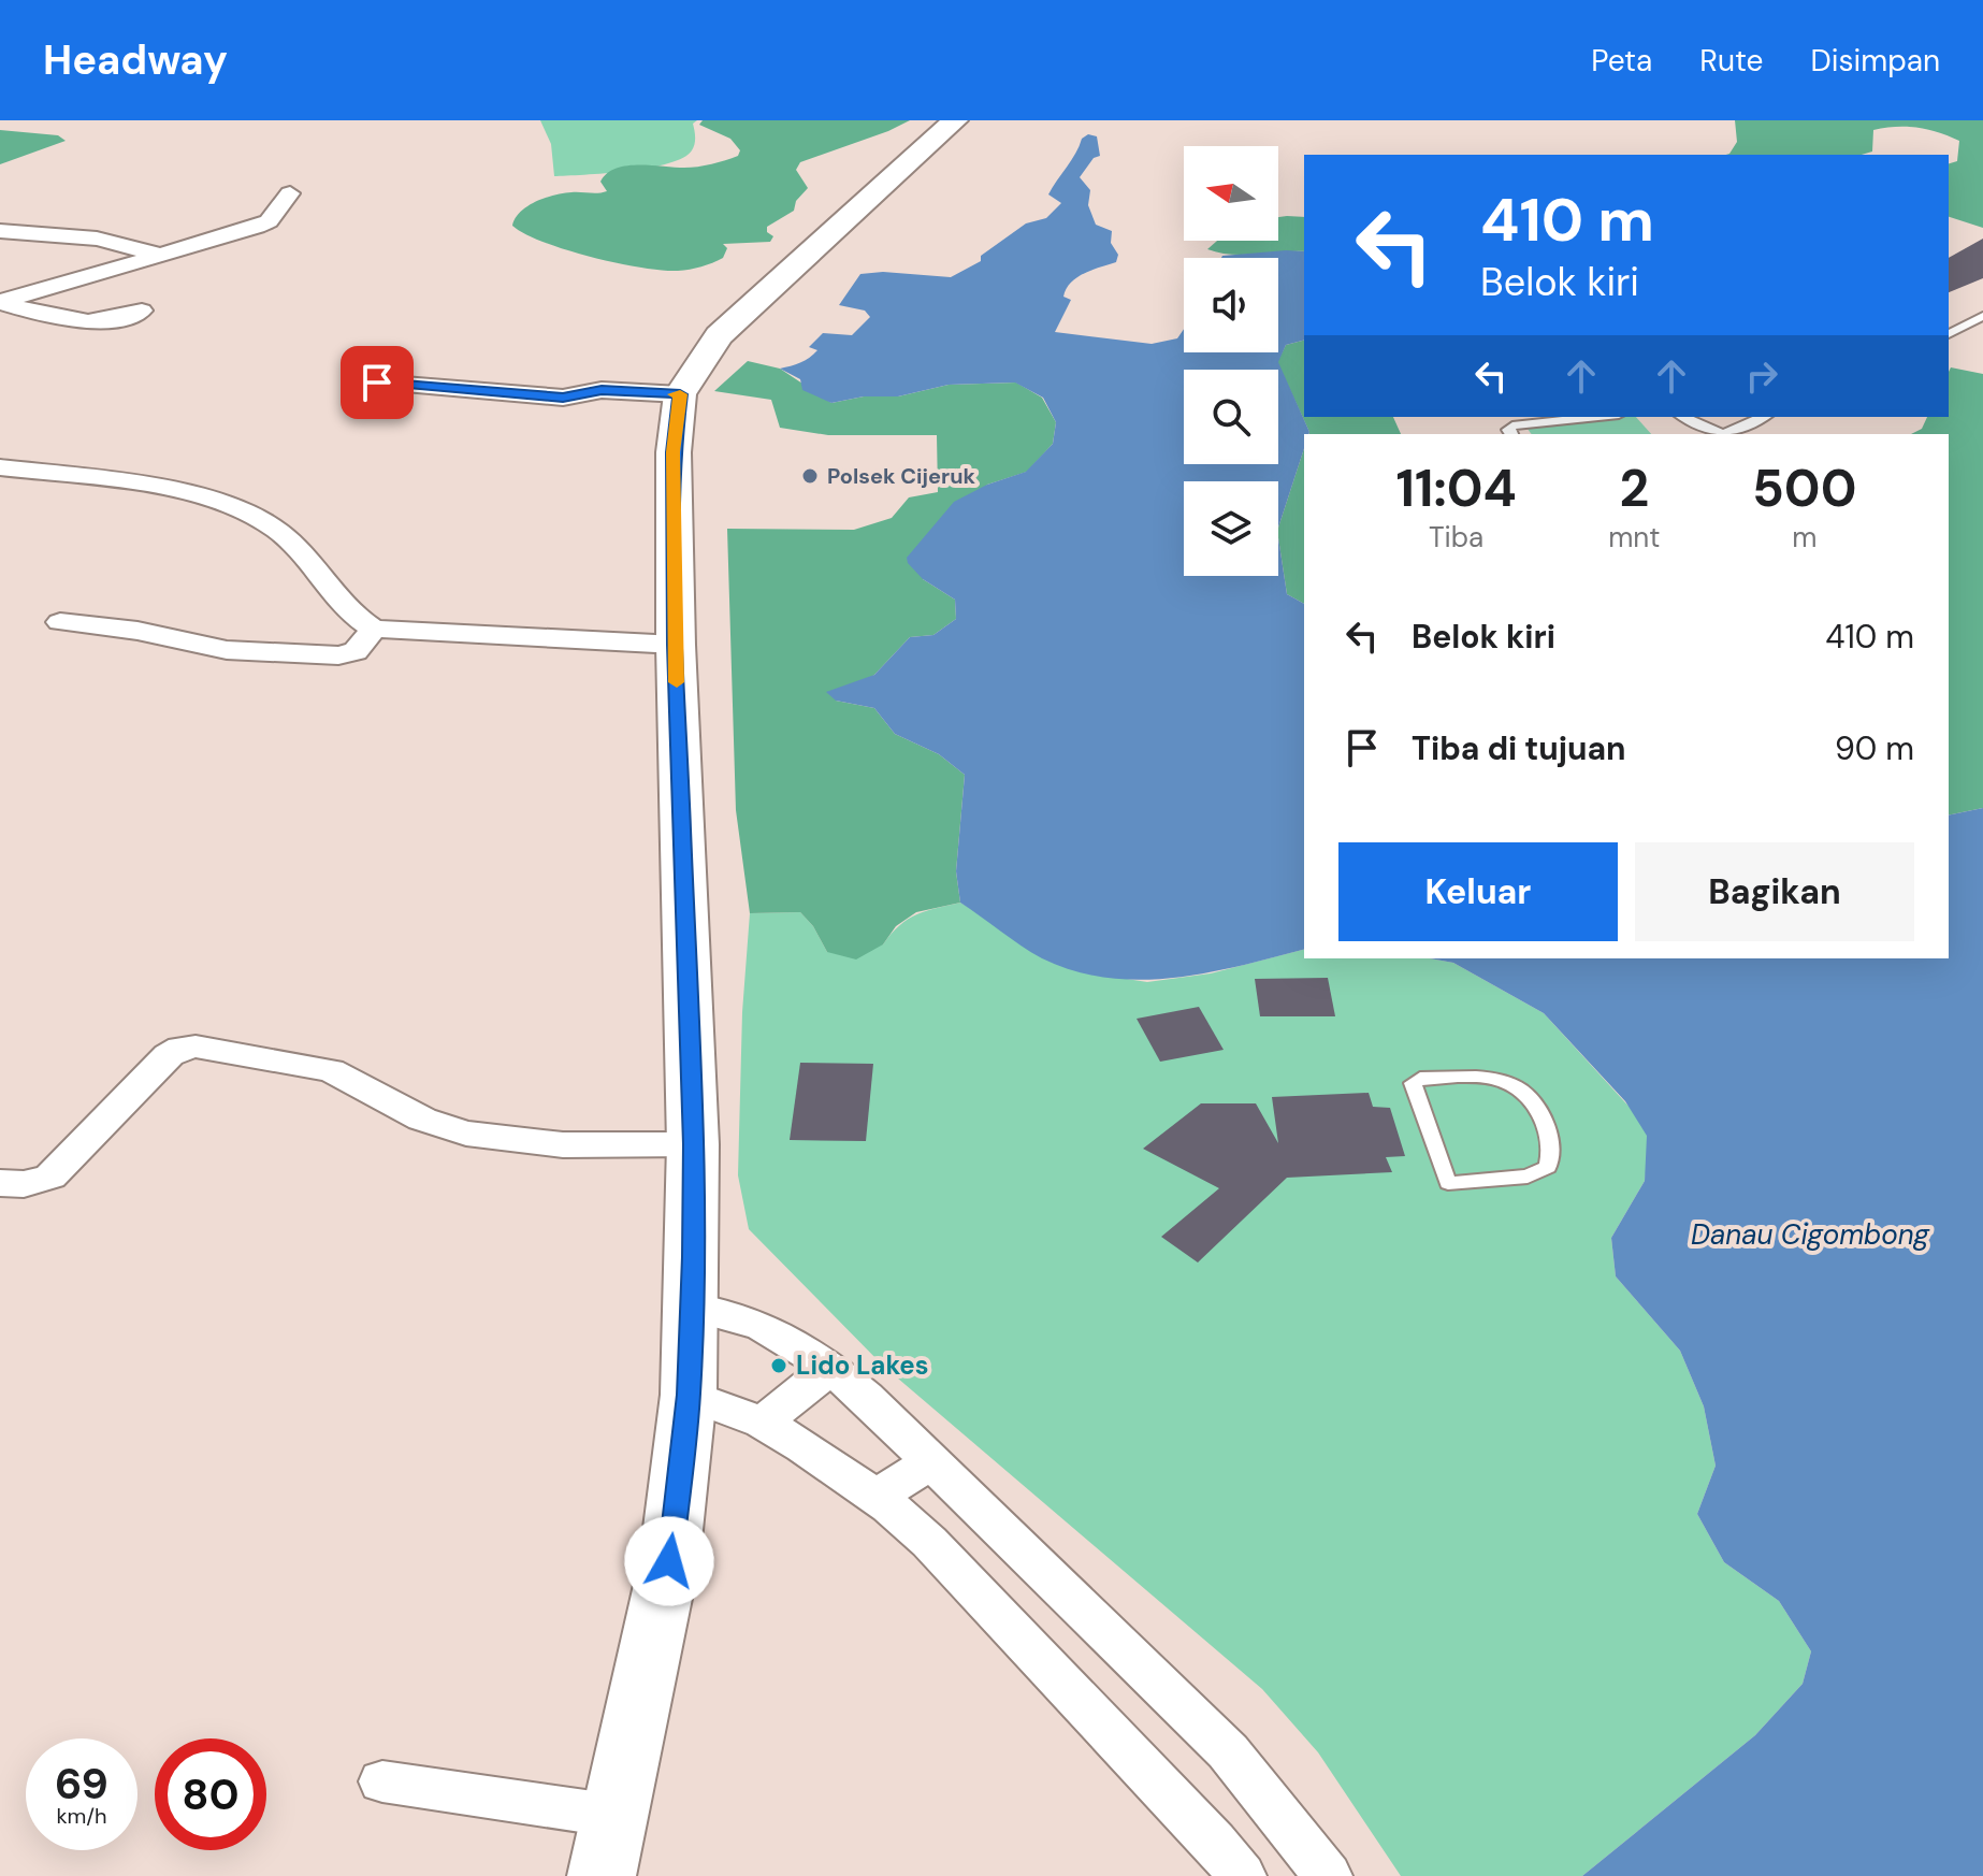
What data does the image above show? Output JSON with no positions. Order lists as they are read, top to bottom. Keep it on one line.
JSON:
{"water":["Danau Cigombong"],"places":["Polsek Cijeruk","Lido Lakes"],"north":"left","page":{"header":"Headway","nav":["Peta","Rute","Disimpan"],"turn":["410 m","Belok kiri"],"eta":["11:04","Tiba","2","mnt","500","m"],"list":[{"name":"Belok kiri","value":"410 m"},{"name":"Tiba di tujuan","value":"90 m"}],"buttons":["Keluar","Bagikan"],"speed":"69 km/h","limit":"80"}}
